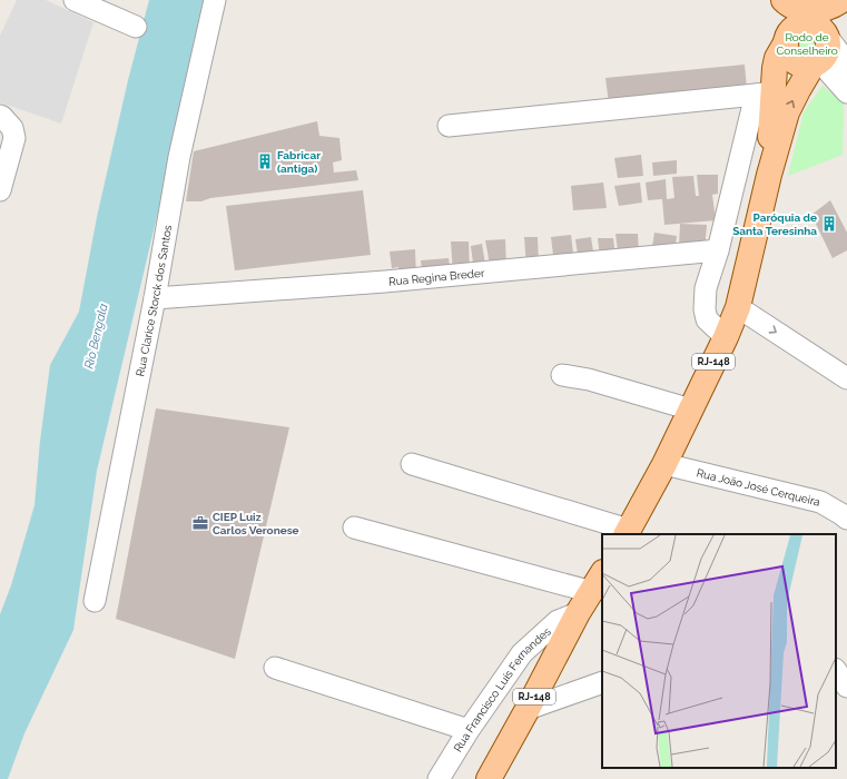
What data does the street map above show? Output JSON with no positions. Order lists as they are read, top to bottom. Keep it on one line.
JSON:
{"streets":{"main road":["RJ-148"],"street":["Rua Regina Breder","Rua Clarice Storck dos Santos","Rua João José Cerqueira","Rua Francisco Luís Fernandes"]},"crossings":[["Rua Regina Breder","Rua Clarice Storck dos Santos"],["RJ-148","Rua João José Cerqueira"],["RJ-148","Rua Francisco Luís Fernandes"]],"water":["Rio Bengala"],"parks":["Rodo de Conselheiro"],"places":{"building":["Fabricar (antiga)","Paróquia de Santa Teresinha"],"office":["CIEP Luiz Carlos Veronese"]}}
